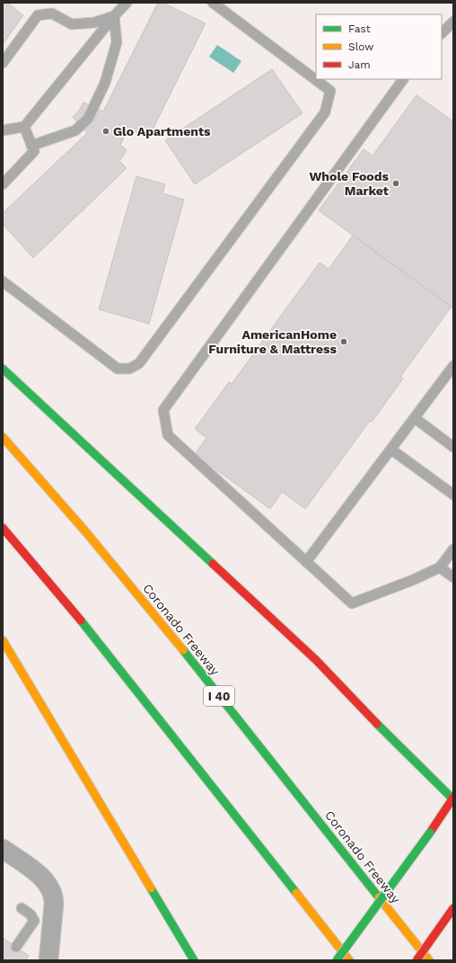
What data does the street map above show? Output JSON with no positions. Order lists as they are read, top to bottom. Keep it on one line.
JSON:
{"streets":{"main road":["Coronado Freeway","I 40"]},"places":["Glo Apartments","Whole Foods Market","AmericanHome Furniture & Mattress"],"legend":["Fast","Slow","Jam"]}
